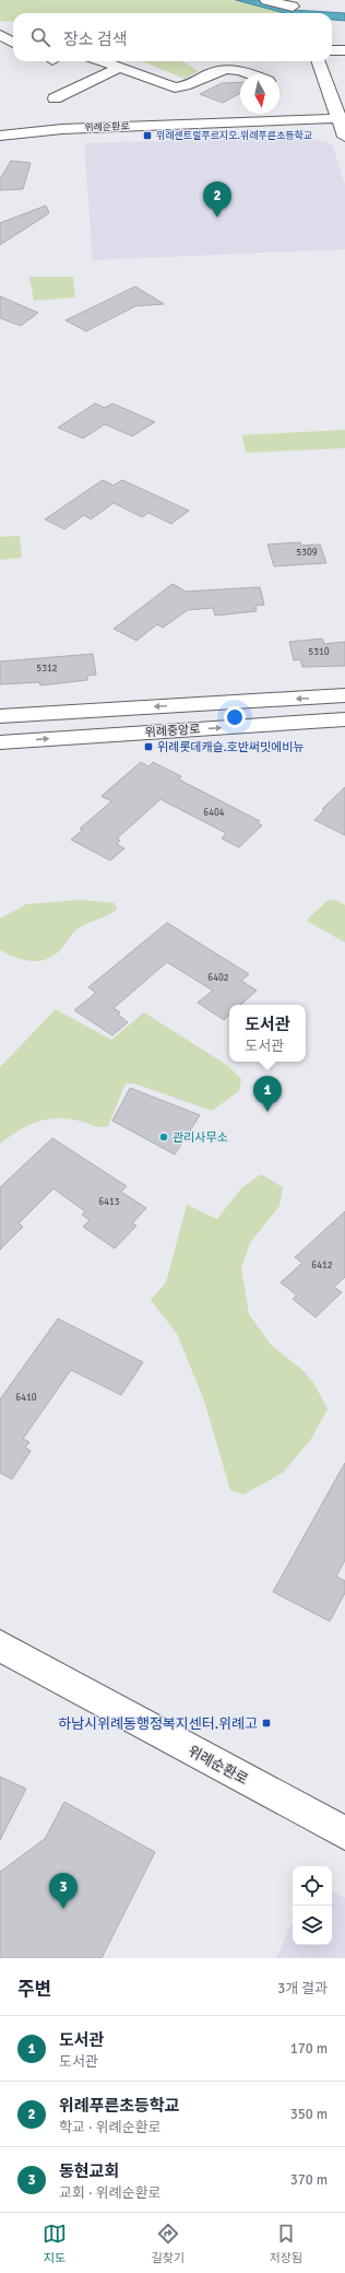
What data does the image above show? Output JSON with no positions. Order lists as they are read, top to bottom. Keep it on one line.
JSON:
{"streets":{"street":["위례순환로","위례중앙로"]},"places":{"transit":["위례센트럴푸르지오.위례푸른초등학교","위례롯데캐슬.호반써밋에비뉴","하남시위례동행정복지센터.위례고"],"other":["관리사무소"]},"house_numbers":["5309","5310","5312","6404","6402","6413","6412","6410"],"north":"bottom","page":{"search":"장소 검색","pins":["2","1","3"],"popup":["도서관","도서관"],"heading":["주변","3개 결과"],"list":[{"mark":"1","name":"도서관","note":"도서관","value":"170 m"},{"mark":"2","name":"위례푸른초등학교","note":"학교 · 위례순환로","value":"350 m"},{"mark":"3","name":"동현교회","note":"교회 · 위례순환로","value":"370 m"}],"nav":["지도","길찾기","저장됨"]}}
